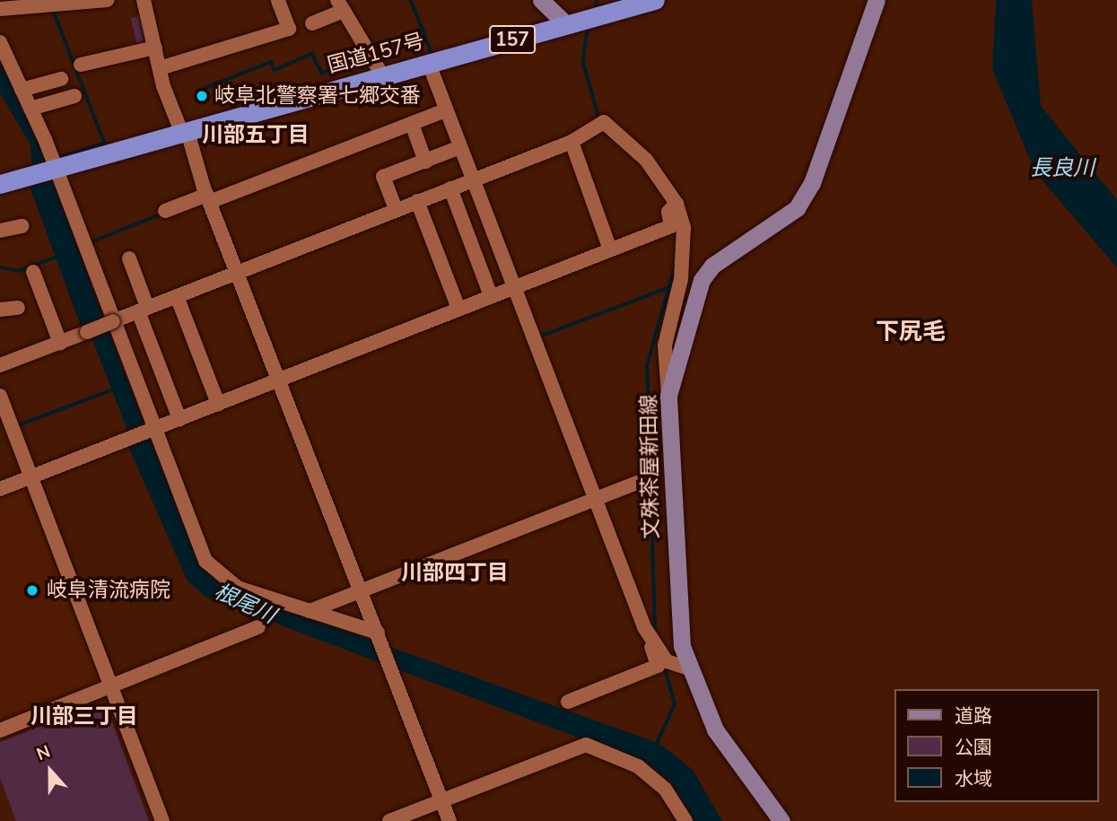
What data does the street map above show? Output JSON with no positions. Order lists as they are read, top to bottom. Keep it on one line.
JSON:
{"streets":{"highway":["157","国道157号"],"main road":["文殊茶屋新田線"]},"districts":["川部五丁目","下尻毛","川部四丁目","川部三丁目"],"water":["長良川","根尾川"],"places":["岐阜北警察署七郷交番","岐阜清流病院"],"legend":["道路","公園","水域"],"north":"top"}
